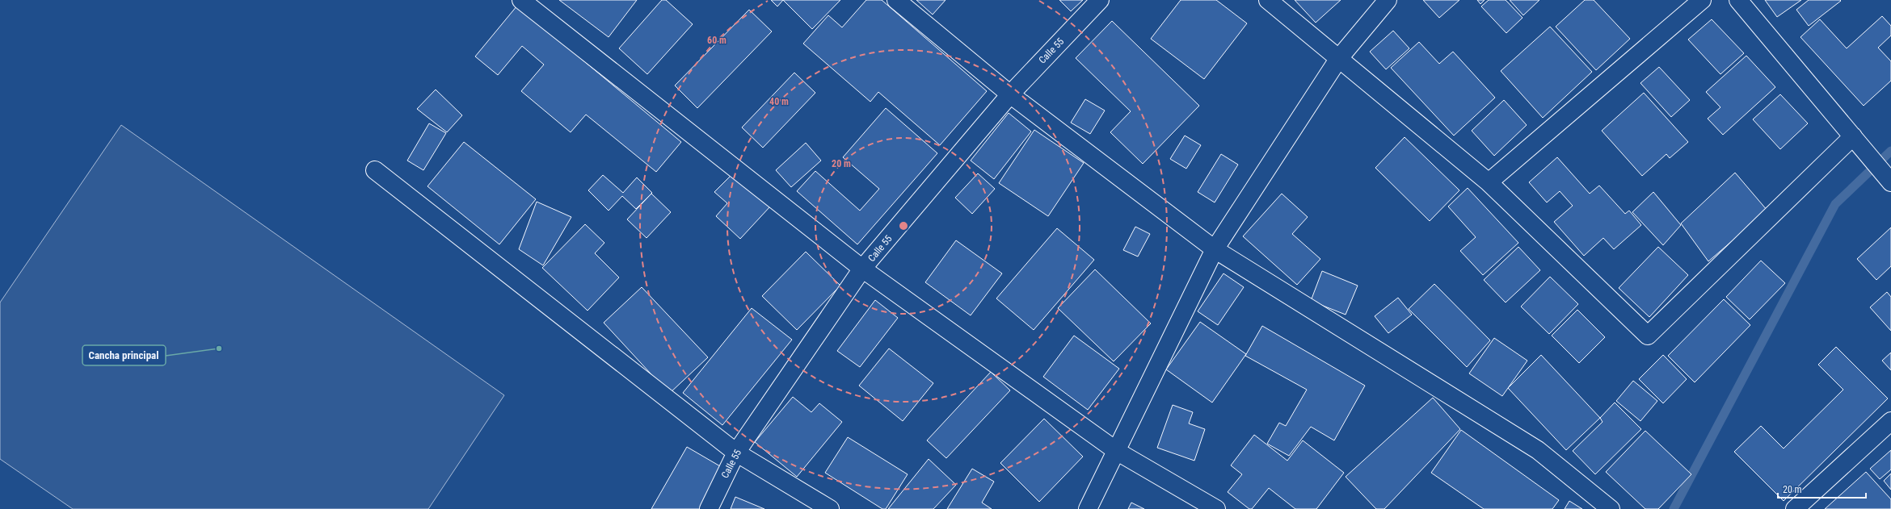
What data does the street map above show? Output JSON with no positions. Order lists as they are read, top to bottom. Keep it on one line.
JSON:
{"streets":{"street":["Calle 55"]},"places":["Cancha principal"],"scale_bar":"20 m","rings":["60 m","40 m","20 m"]}
